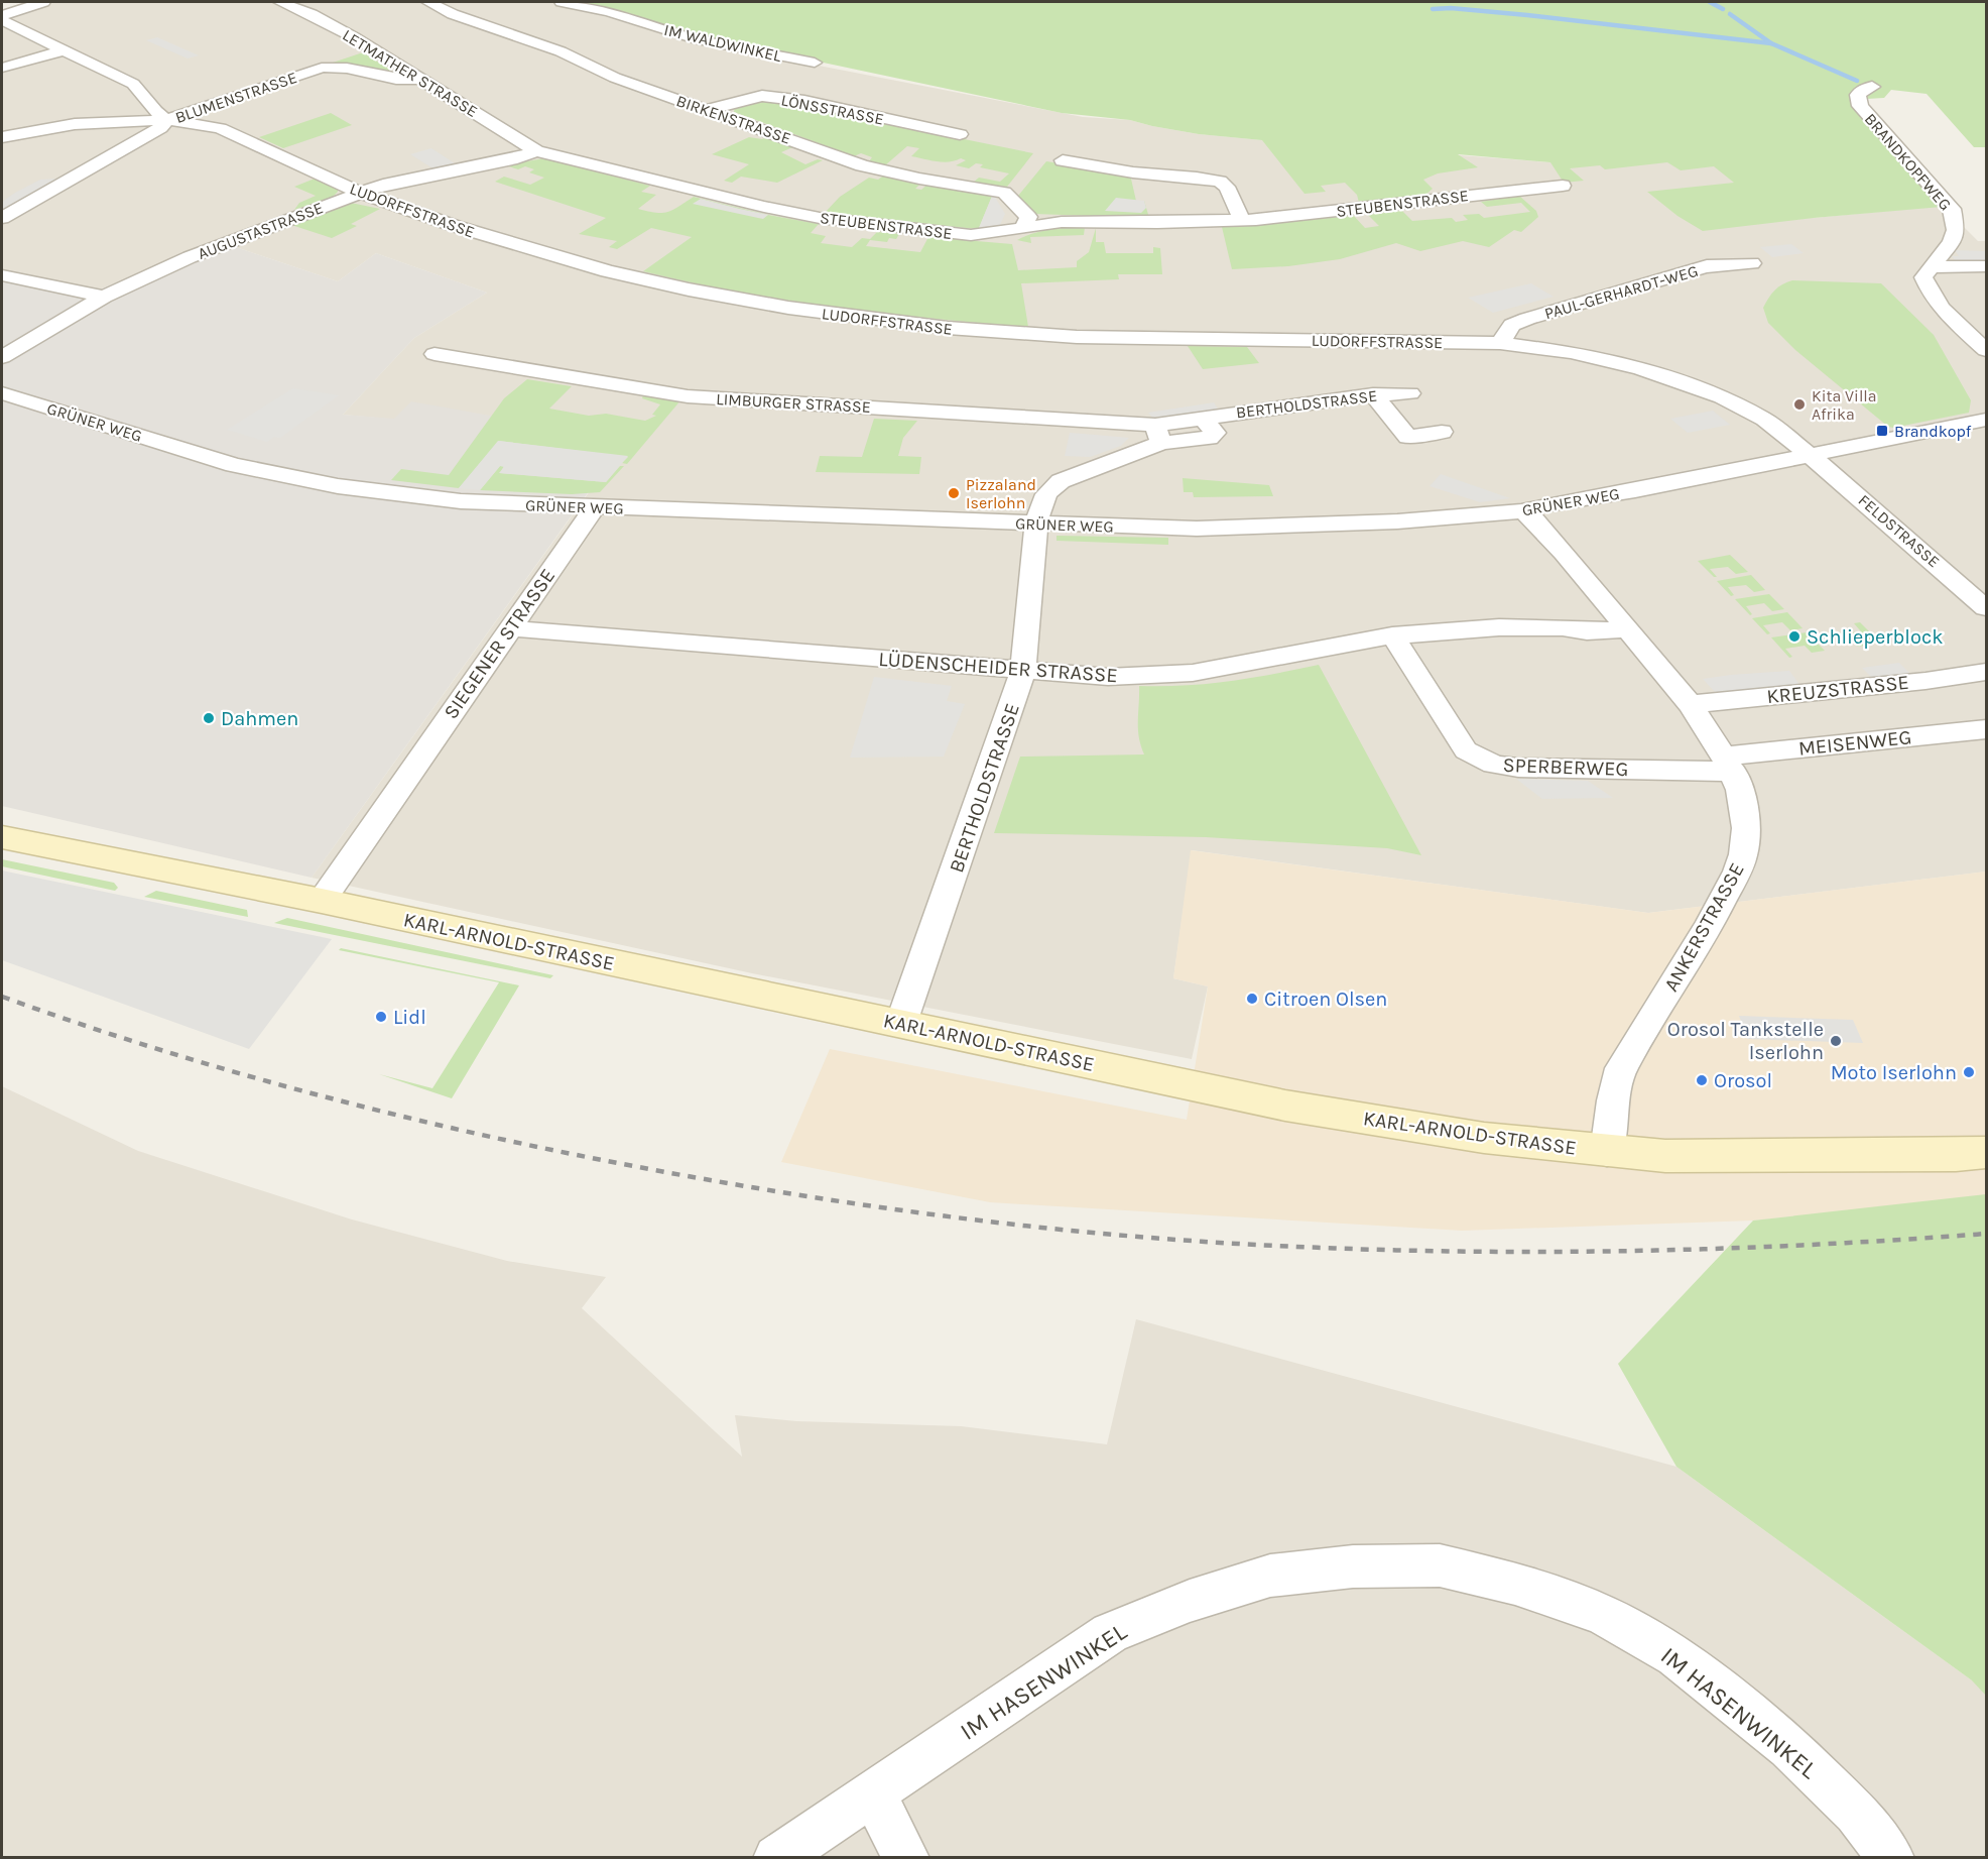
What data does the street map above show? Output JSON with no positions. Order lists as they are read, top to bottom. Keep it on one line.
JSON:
{"streets":{"main road":["KARL-ARNOLD-STRASSE"],"street":["IM WALDWINKEL","LETMATHER STRASSE","BLUMENSTRASSE","LÖNSSTRASSE","BIRKENSTRASSE","BRANDKOPFWEG","STEUBENSTRASSE","LUDORFFSTRASSE","AUGUSTASTRASSE","PAUL-GERHARDT-WEG","LIMBURGER STRASSE","BERTHOLDSTRASSE","GRÜNER WEG","FELDSTRASSE","SIEGENER STRASSE","LÜDENSCHEIDER STRASSE","KREUZSTRASSE","MEISENWEG","SPERBERWEG","ANKERSTRASSE","IM HASENWINKEL"]},"crossings":[["LETMATHER STRASSE","BLUMENSTRASSE"],["LETMATHER STRASSE","STEUBENSTRASSE"],["LETMATHER STRASSE","AUGUSTASTRASSE"],["BLUMENSTRASSE","LUDORFFSTRASSE"],["LÖNSSTRASSE","BIRKENSTRASSE"],["BIRKENSTRASSE","STEUBENSTRASSE"],["STEUBENSTRASSE","AUGUSTASTRASSE"],["LUDORFFSTRASSE","AUGUSTASTRASSE"],["LUDORFFSTRASSE","PAUL-GERHARDT-WEG"],["LUDORFFSTRASSE","GRÜNER WEG"],["LUDORFFSTRASSE","FELDSTRASSE"],["LIMBURGER STRASSE","BERTHOLDSTRASSE"],["BERTHOLDSTRASSE","GRÜNER WEG"],["BERTHOLDSTRASSE","LÜDENSCHEIDER STRASSE"],["BERTHOLDSTRASSE","KARL-ARNOLD-STRASSE"],["GRÜNER WEG","FELDSTRASSE"],["GRÜNER WEG","SIEGENER STRASSE"],["GRÜNER WEG","ANKERSTRASSE"],["SIEGENER STRASSE","LÜDENSCHEIDER STRASSE"],["SIEGENER STRASSE","KARL-ARNOLD-STRASSE"],["LÜDENSCHEIDER STRASSE","SPERBERWEG"],["LÜDENSCHEIDER STRASSE","ANKERSTRASSE"],["KREUZSTRASSE","ANKERSTRASSE"],["MEISENWEG","SPERBERWEG"],["MEISENWEG","ANKERSTRASSE"],["SPERBERWEG","ANKERSTRASSE"],["ANKERSTRASSE","KARL-ARNOLD-STRASSE"]],"places":{"other":["Kita Villa Afrika","Pizzaland Iserlohn","Schlieperblock","Dahmen","Citroen Olsen","Lidl","Orosol Tankstelle Iserlohn","Moto Iserlohn","Orosol"],"transit":["Brandkopf"]}}
